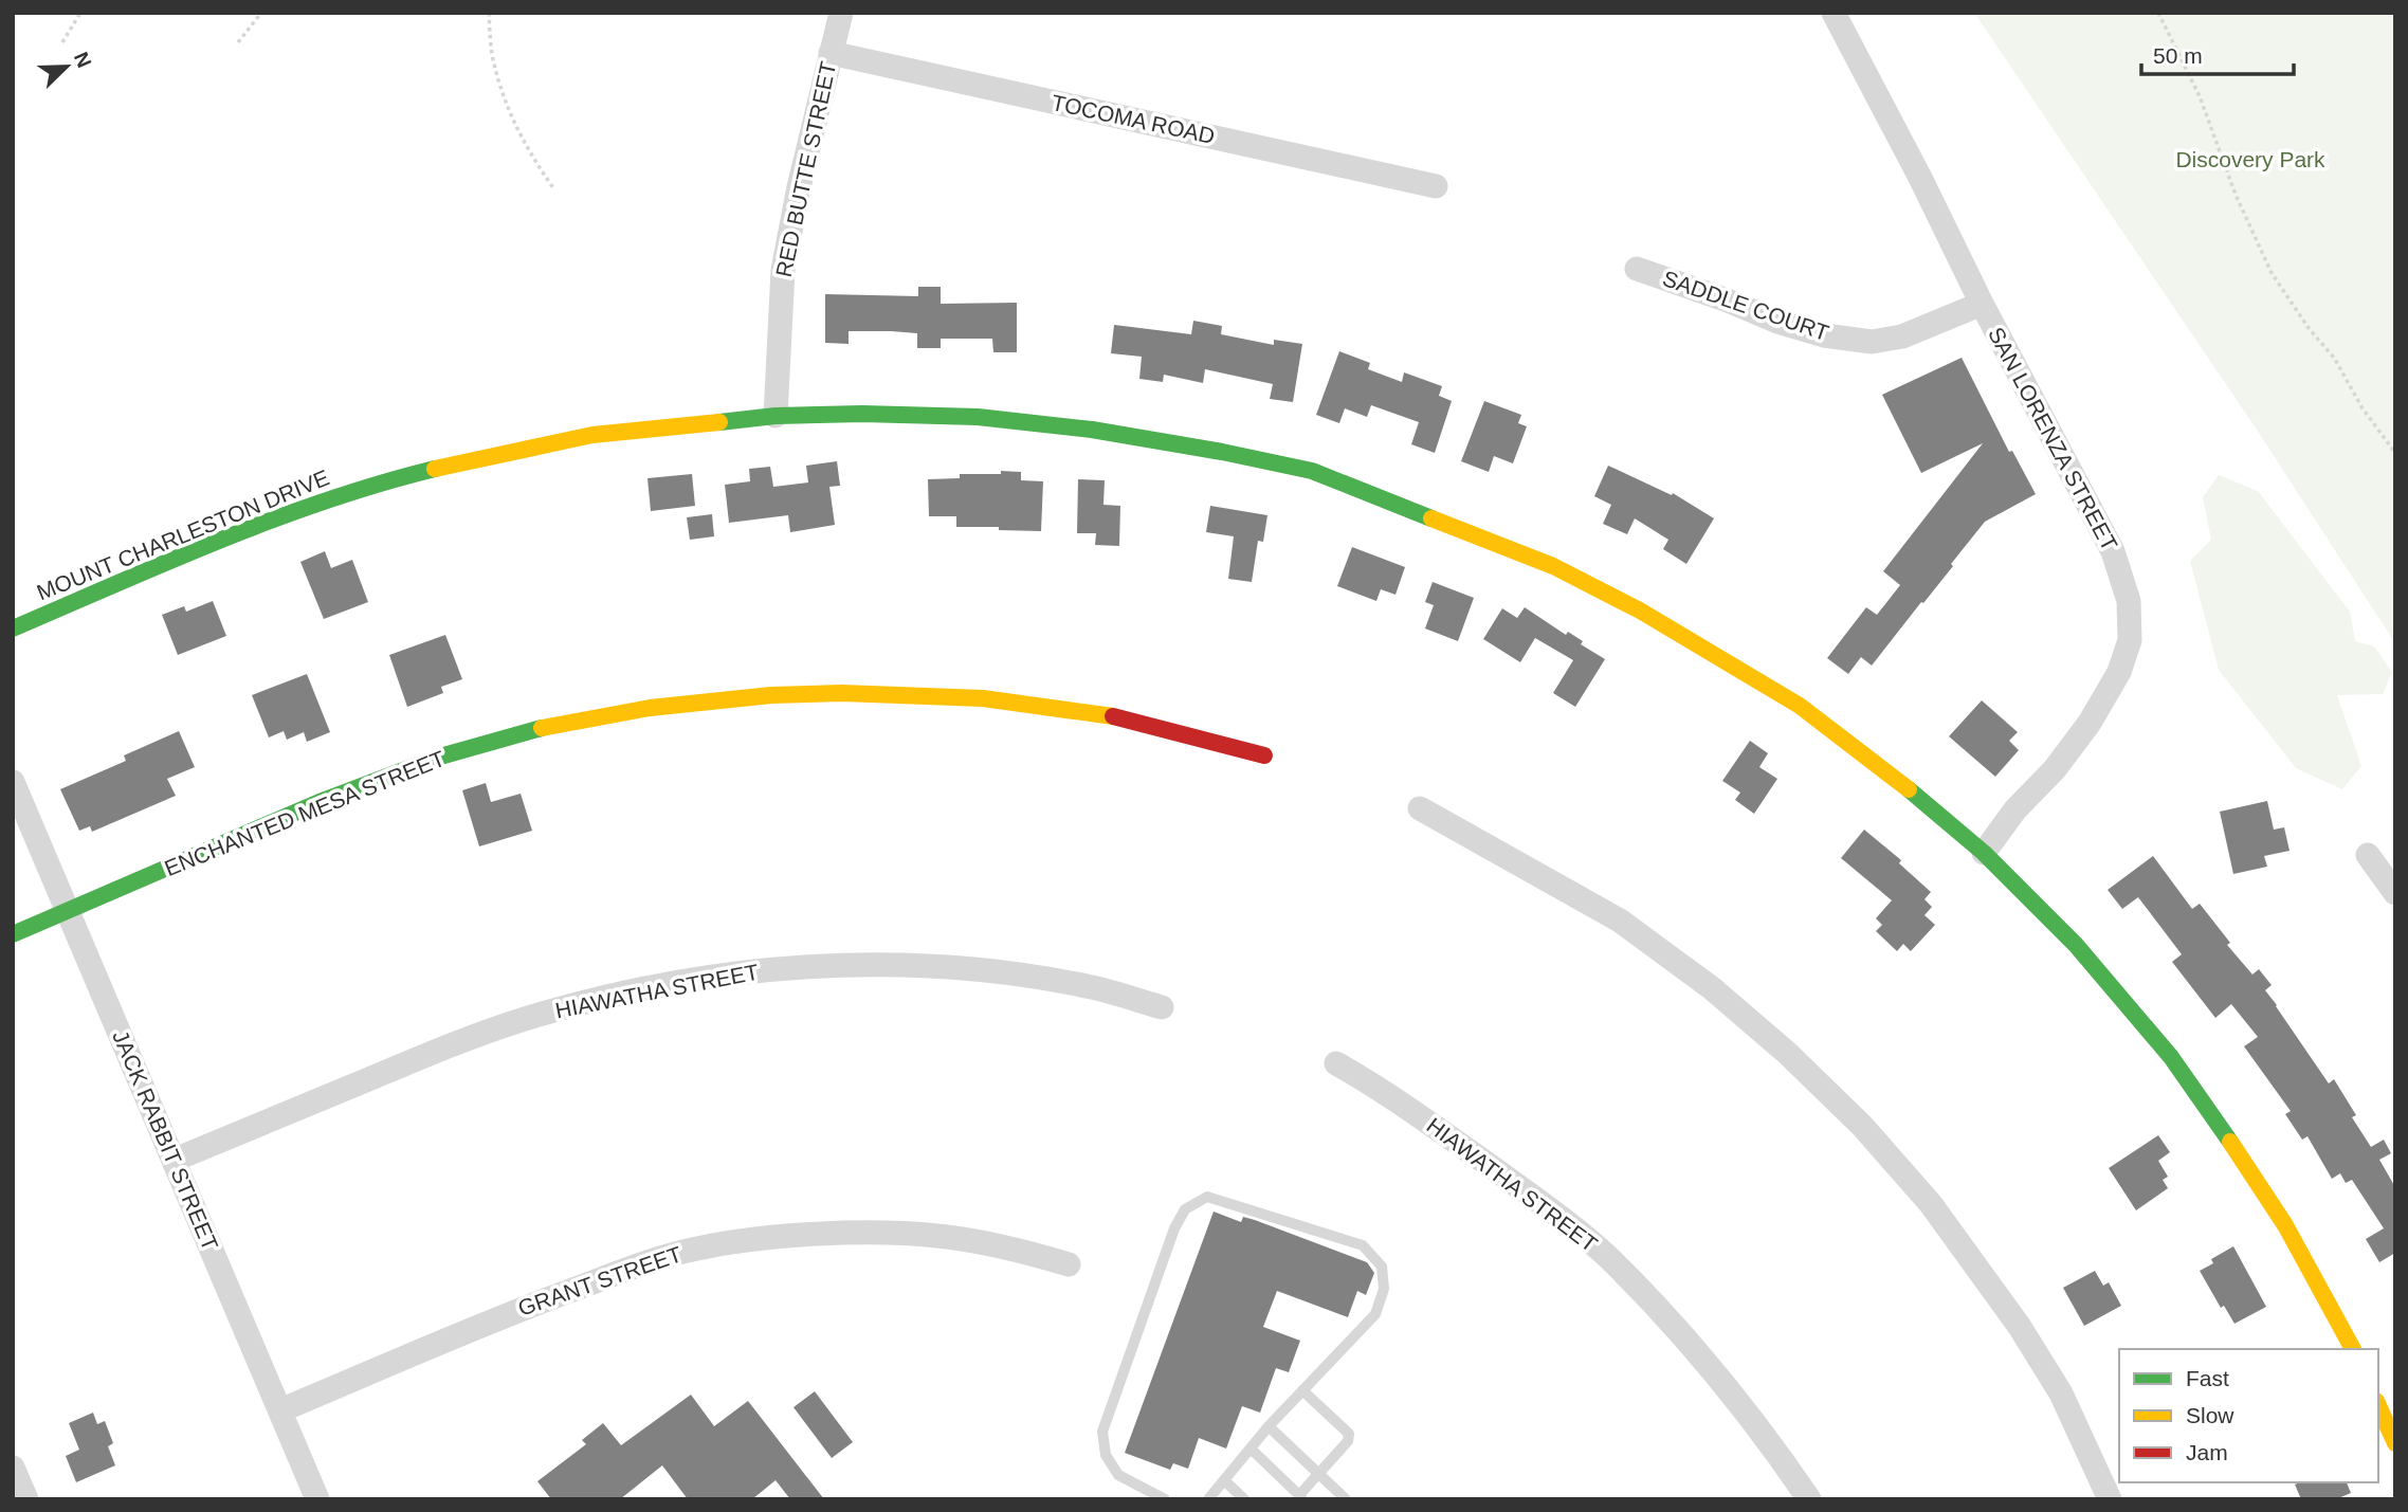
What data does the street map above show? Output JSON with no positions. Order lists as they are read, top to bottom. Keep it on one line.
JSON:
{"streets":{"street":["TOCOMA ROAD","RED BUTTE STREET","SADDLE COURT","SAN LORENZA STREET","MOUNT CHARLESTON DRIVE","ENCHANTED MESA STREET","HIAWATHA STREET","JACK RABBIT STREET","GRANT STREET"]},"crossings":[["TOCOMA ROAD","RED BUTTE STREET"],["RED BUTTE STREET","MOUNT CHARLESTON DRIVE"],["SADDLE COURT","SAN LORENZA STREET"],["SAN LORENZA STREET","MOUNT CHARLESTON DRIVE"],["ENCHANTED MESA STREET","JACK RABBIT STREET"],["HIAWATHA STREET","JACK RABBIT STREET"],["JACK RABBIT STREET","GRANT STREET"]],"parks":["Discovery Park"],"legend":["Fast","Slow","Jam"],"scale_bar":"50 m","north":"top right"}
